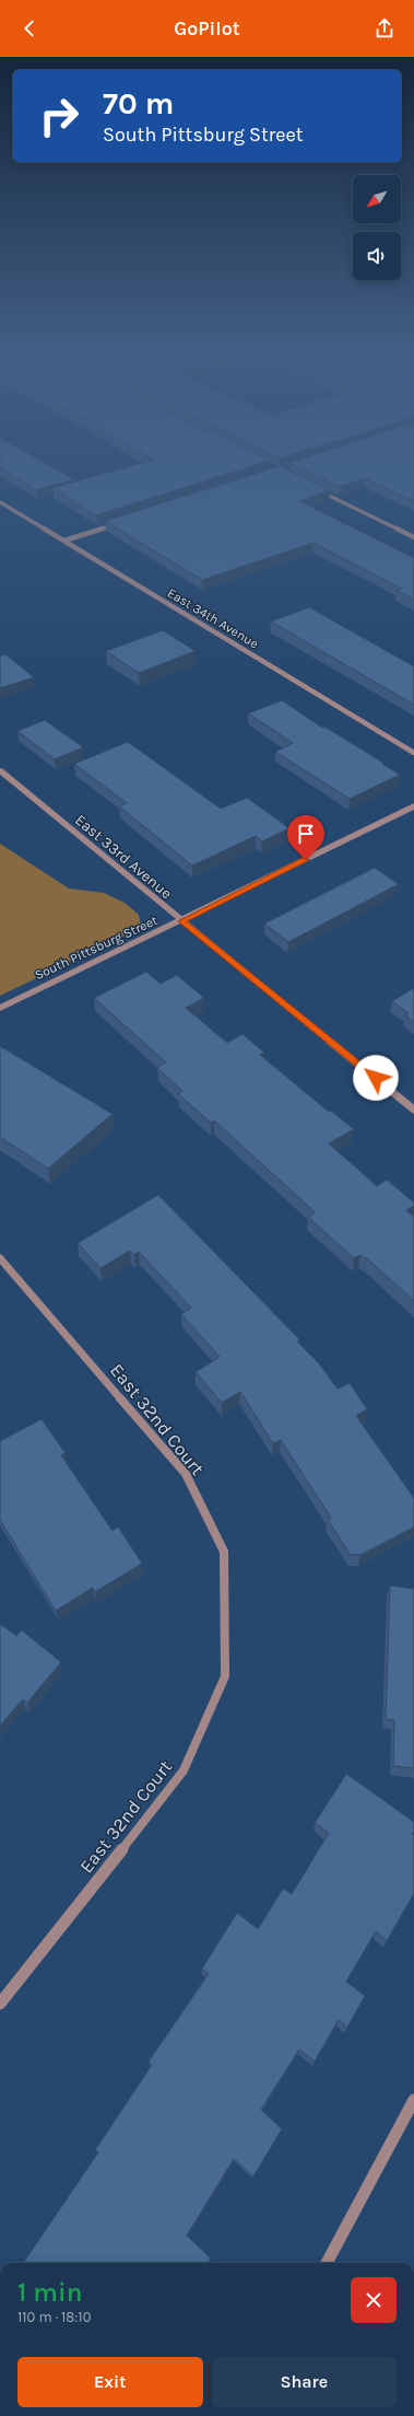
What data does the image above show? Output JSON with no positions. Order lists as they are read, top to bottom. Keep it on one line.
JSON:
{"streets":{"street":["East 34th Avenue","East 33rd Avenue","South Pittsburg Street","East 32nd Court"]},"crossings":[["East 33rd Avenue","South Pittsburg Street"]],"north":"bottom left","page":{"header":"GoPilot","turn":["70 m","South Pittsburg Street"],"heading":["1 min","110 m · 18:10"],"buttons":["Exit","Share"]}}
